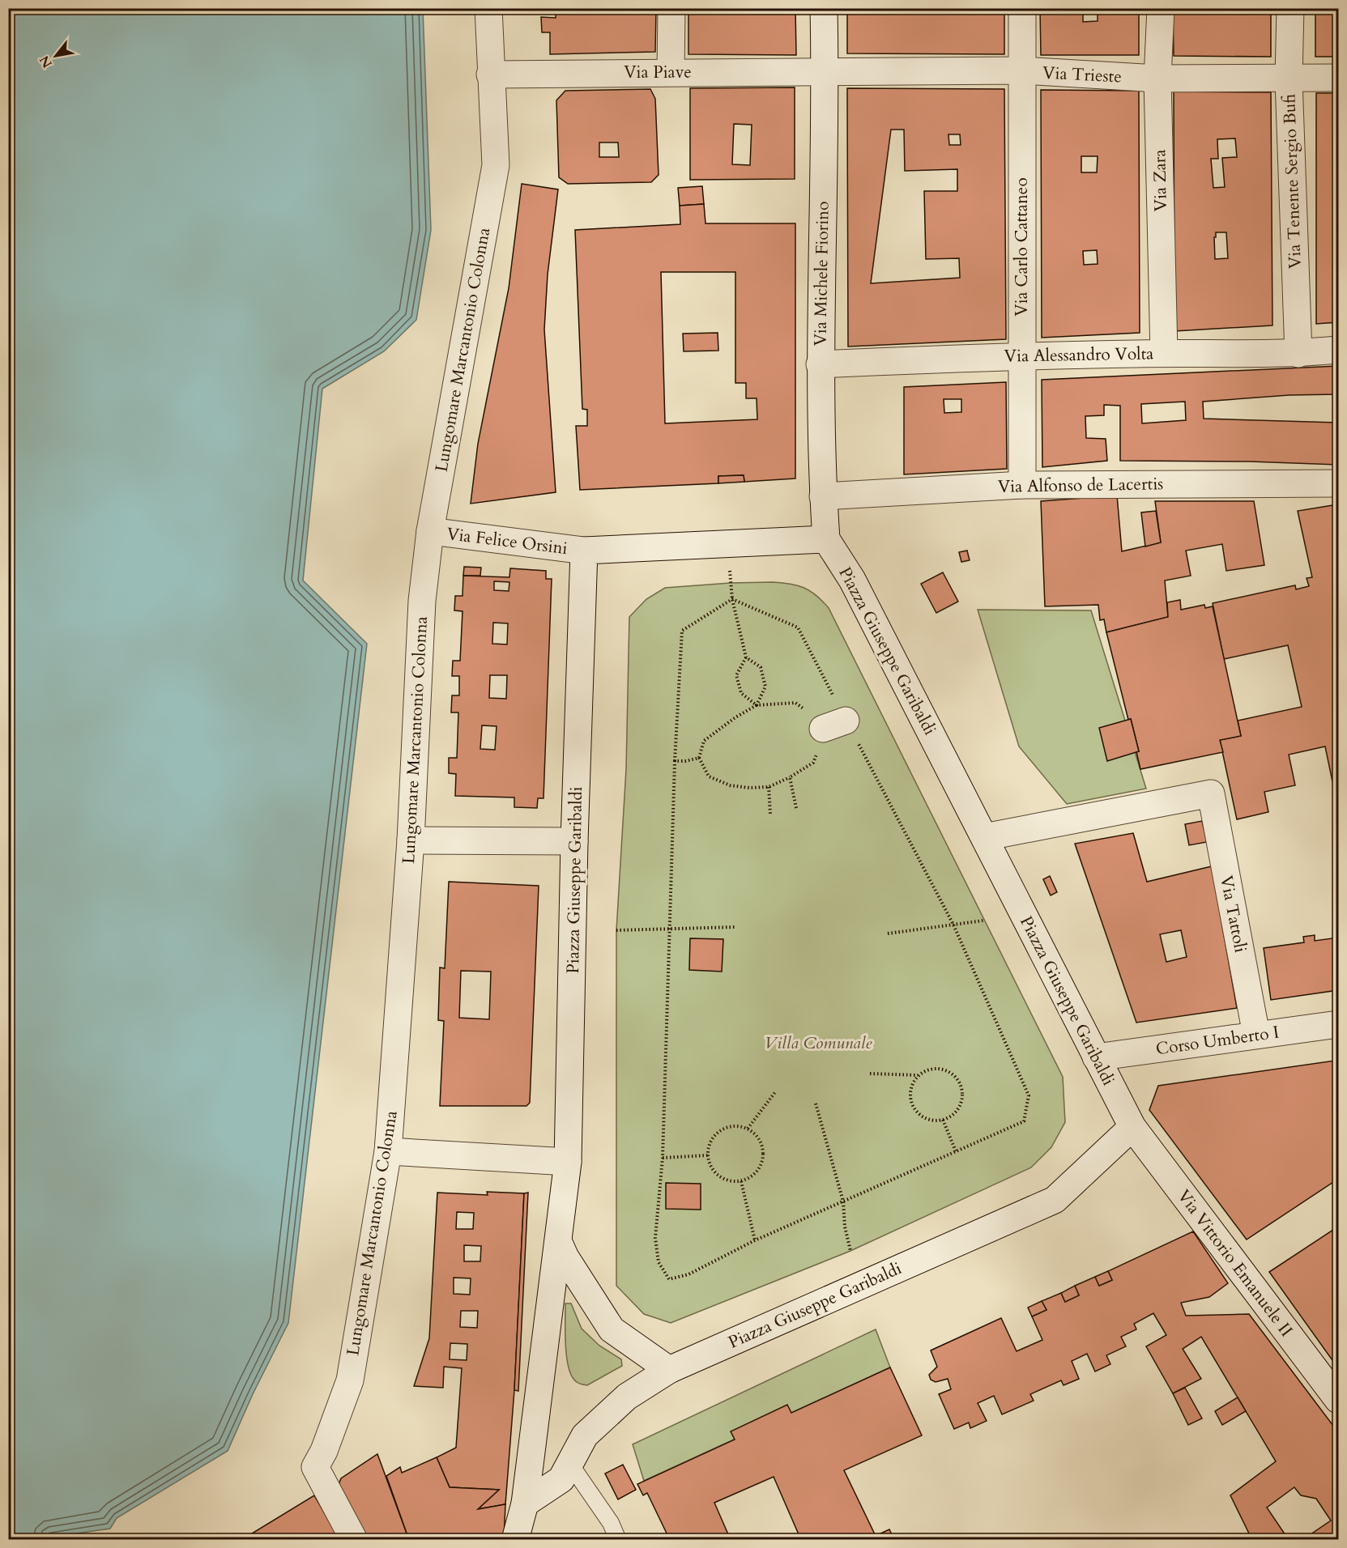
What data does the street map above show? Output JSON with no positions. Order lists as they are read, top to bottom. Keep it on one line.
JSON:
{"streets":{"street":["Via Piave","Via Trieste","Via Zara","Via Tenente Sergio Bufi","Via Carlo Cattaneo","Via Michele Fiorino","Lungomare Marcantonio Colonna","Via Alessandro Volta","Via Alfonso de Lacertis","Via Felice Orsini","Piazza Giuseppe Garibaldi","Via Tattoli","Corso Umberto I","Via Vittorio Emanuele II"]},"crossings":[["Via Piave","Via Trieste"],["Via Piave","Via Michele Fiorino"],["Via Piave","Lungomare Marcantonio Colonna"],["Via Trieste","Via Zara"],["Via Trieste","Via Tenente Sergio Bufi"],["Via Trieste","Via Carlo Cattaneo"],["Via Trieste","Via Michele Fiorino"],["Via Zara","Via Alessandro Volta"],["Via Tenente Sergio Bufi","Via Alessandro Volta"],["Via Carlo Cattaneo","Via Alessandro Volta"],["Via Carlo Cattaneo","Via Alfonso de Lacertis"],["Via Michele Fiorino","Via Alessandro Volta"],["Via Michele Fiorino","Via Alfonso de Lacertis"],["Via Michele Fiorino","Piazza Giuseppe Garibaldi"],["Lungomare Marcantonio Colonna","Via Felice Orsini"],["Via Felice Orsini","Piazza Giuseppe Garibaldi"],["Piazza Giuseppe Garibaldi","Via Tattoli"],["Piazza Giuseppe Garibaldi","Corso Umberto I"],["Piazza Giuseppe Garibaldi","Via Vittorio Emanuele II"],["Via Tattoli","Corso Umberto I"]],"parks":["Villa Comunale"],"north":"bottom left"}
